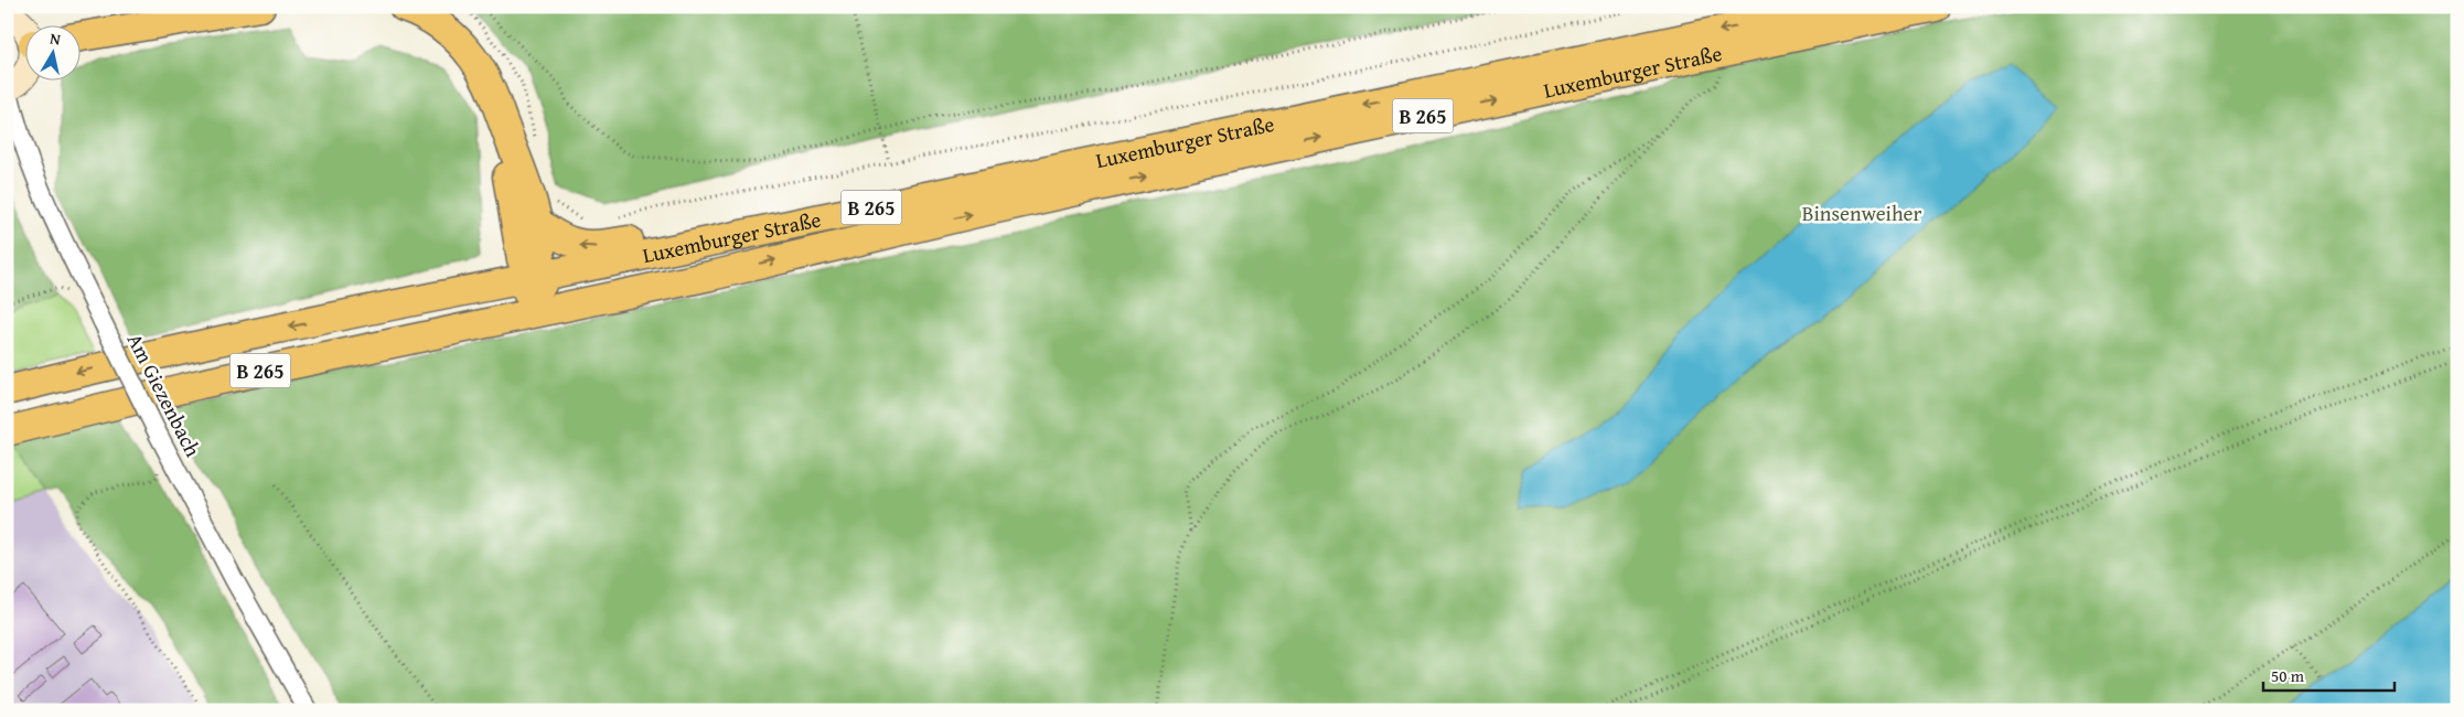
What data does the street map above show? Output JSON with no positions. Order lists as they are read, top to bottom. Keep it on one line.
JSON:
{"streets":{"main road":["Luxemburger Straße","B 265"],"street":["Am Giezenbach"]},"crossings":[["Luxemburger Straße","B 265"]],"parks":["Binsenweiher"],"scale_bar":"50 m","north":"top"}
